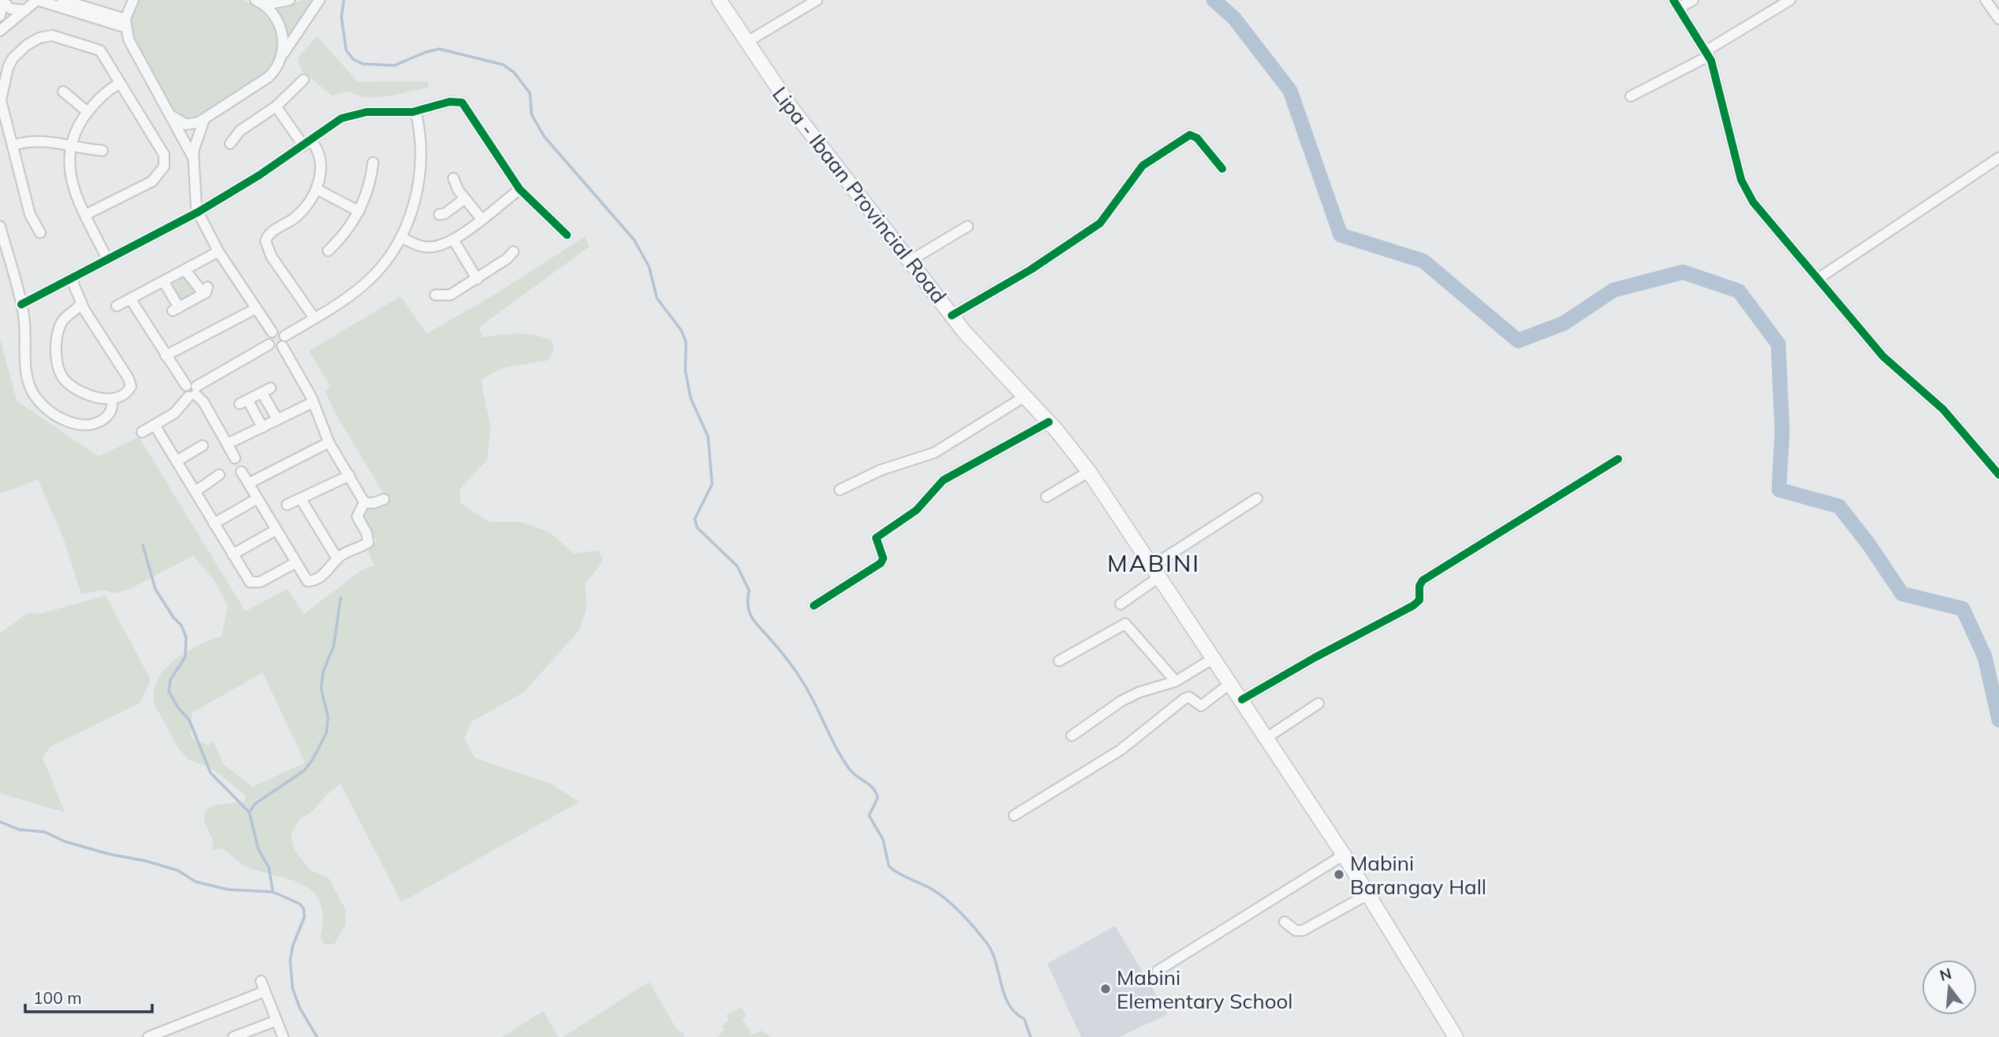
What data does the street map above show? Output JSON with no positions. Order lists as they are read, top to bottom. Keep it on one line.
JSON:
{"streets":{"main road":["Lipa - Ibaan Provincial Road"]},"districts":["MABINI"],"places":["Mabini Barangay Hall","Mabini Elementary School"],"scale_bar":"100 m","north":"top"}
